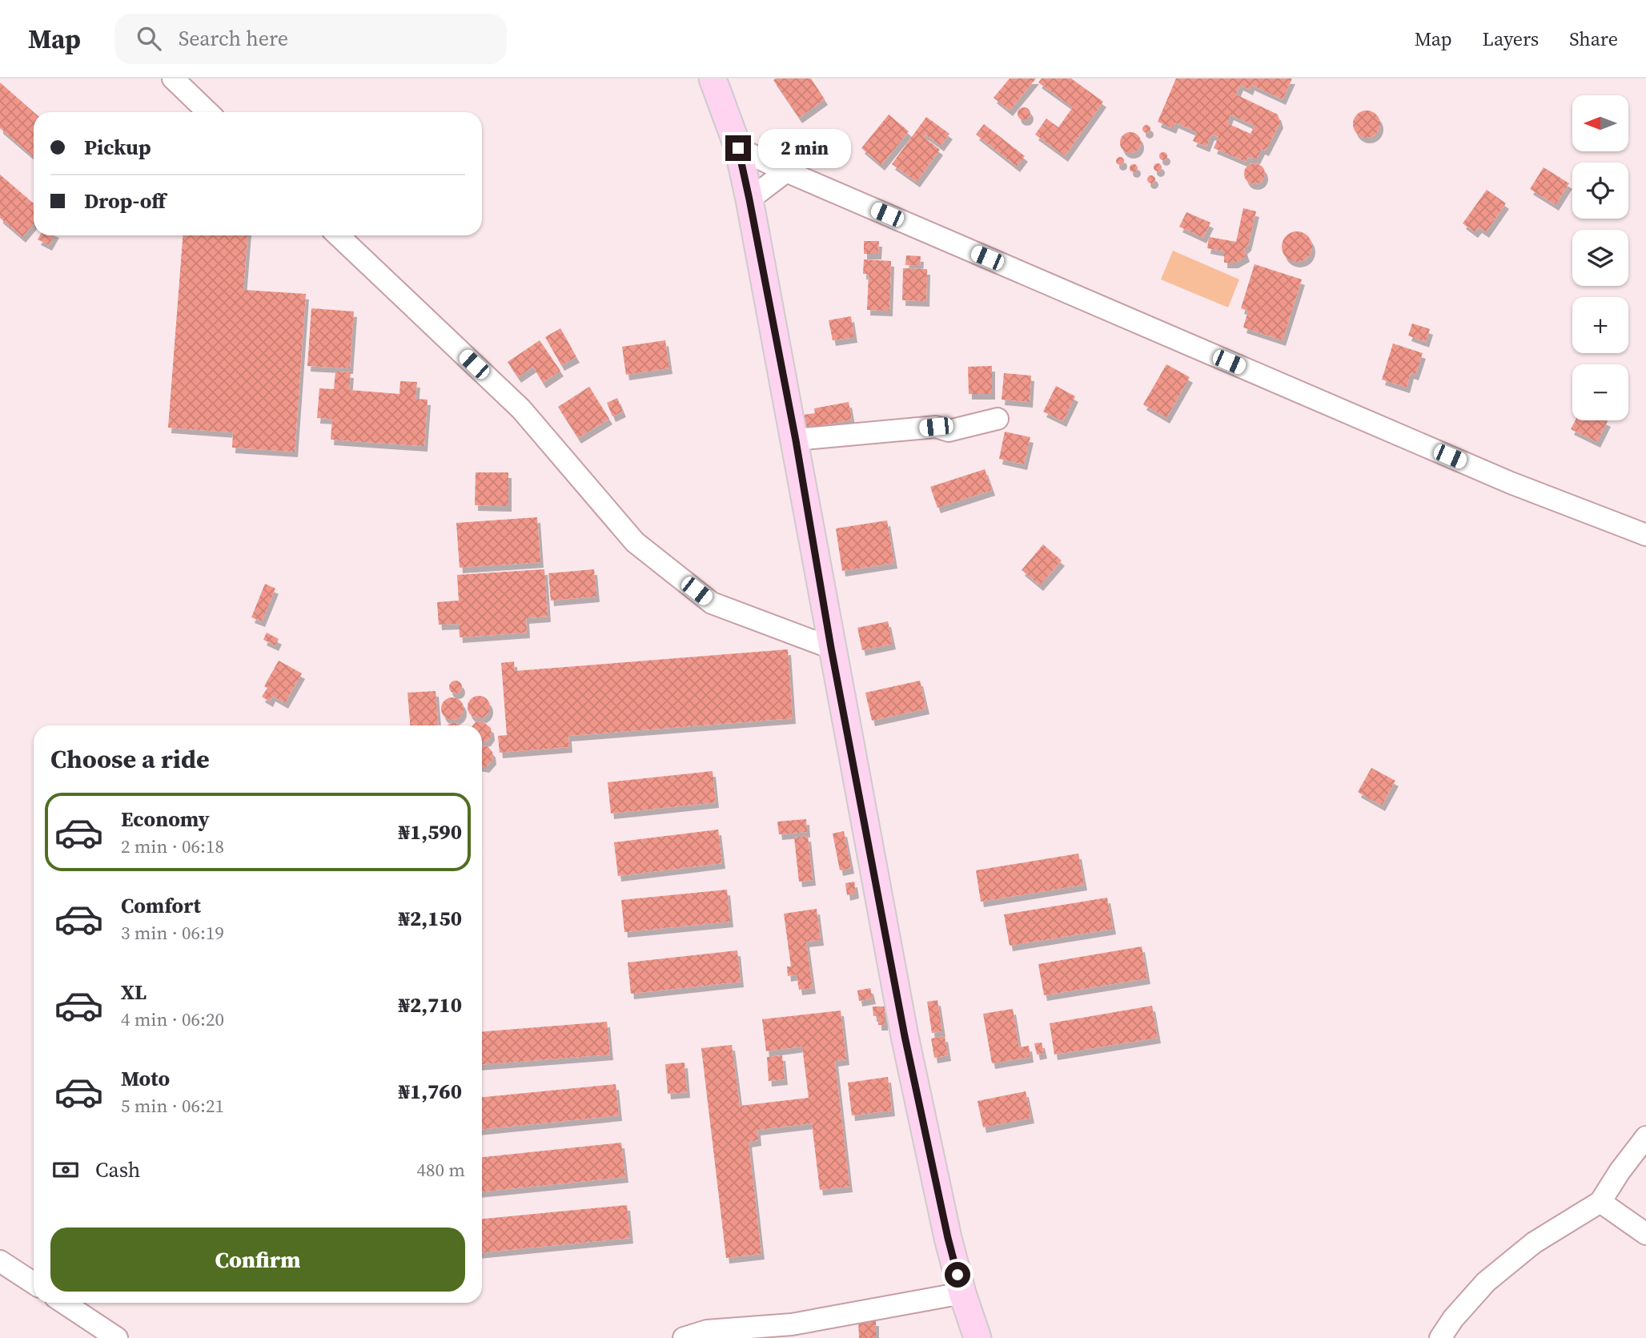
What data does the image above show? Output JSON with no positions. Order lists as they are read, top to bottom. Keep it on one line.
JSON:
{"north":"left","page":{"header":"Map","search":"Search here","nav":["Map","Layers","Share"],"map_buttons":["+","−"],"banner":["Pickup","Drop-off"],"bubble":"2 min","heading":"Choose a ride","list":[{"name":"Economy","note":"2 min · 06:18","value":"₦1,590"},{"name":"Comfort","note":"3 min · 06:19","value":"₦2,150"},{"name":"XL","note":"4 min · 06:20","value":"₦2,710"},{"name":"Moto","note":"5 min · 06:21","value":"₦1,760"}],"pay":["Cash","480 m"],"buttons":"Confirm"}}
